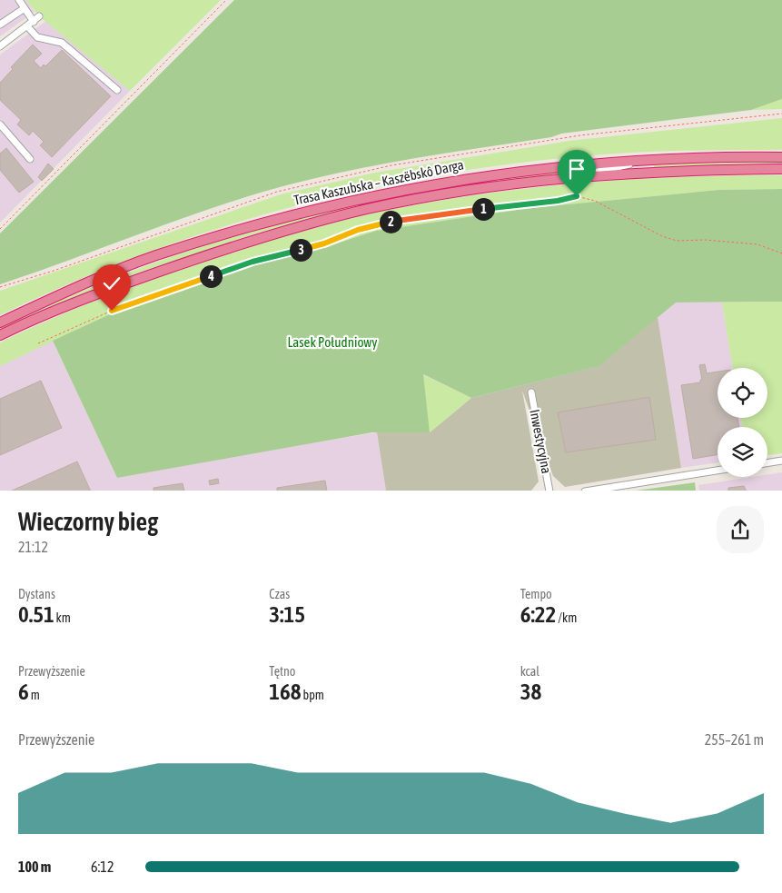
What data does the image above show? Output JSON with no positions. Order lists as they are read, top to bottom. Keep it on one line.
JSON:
{"streets":{"highway":["Trasa Kaszubska – Kaszëbskô Darga"],"street":["Inwestycyjna"]},"parks":["Lasek Południowy"],"page":{"pins":["1","2","3","4"],"heading":["Wieczorny bieg","21:12"],"stats":[["Dystans","0.51 km"],["Czas","3:15"],["Tempo","6:22 /km"],["Przewyższenie","6 m"],["Tętno","168 bpm"],["kcal","38"]],"chart":["Przewyższenie","255–261 m"],"list":[{"name":"100 m","note":"6:12"}]}}
